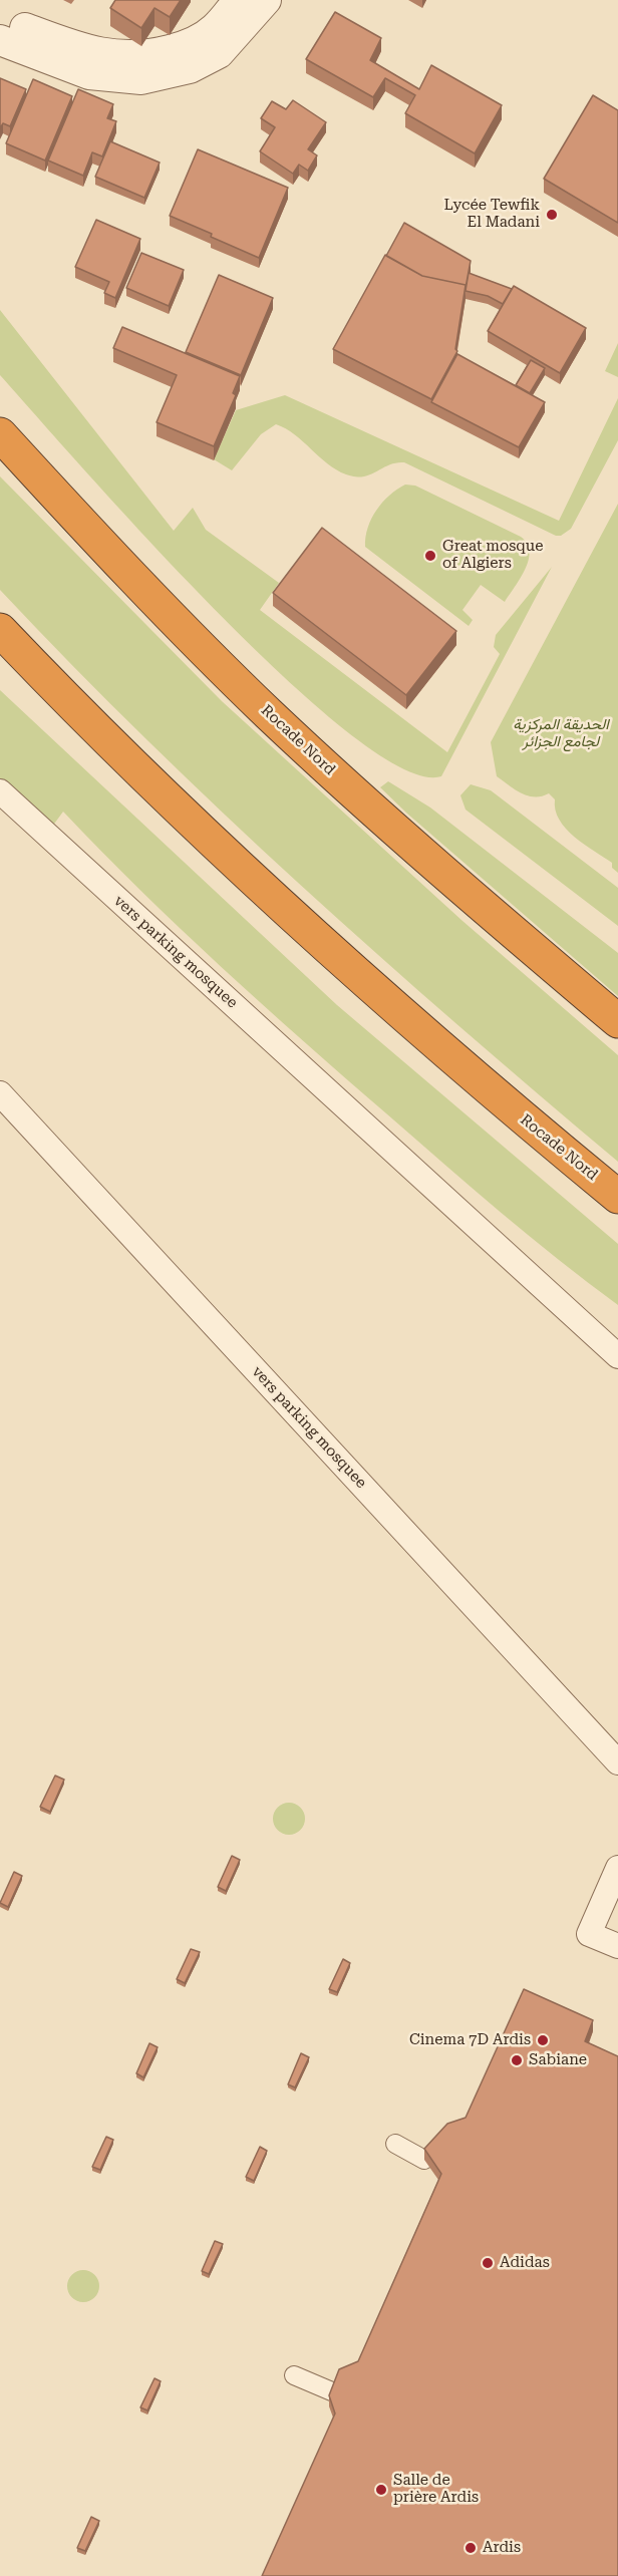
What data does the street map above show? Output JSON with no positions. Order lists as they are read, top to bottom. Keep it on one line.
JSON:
{"streets":{"highway":["Rocade Nord"],"street":["vers parking mosquee"]},"parks":["الحديقة المركزية لجامع الجزائر"],"places":["Lycée Tewfik El Madani","Great mosque of Algiers","Cinema 7D Ardis","Sabiane","Adidas","Salle de prière Ardis","Ardis"]}
